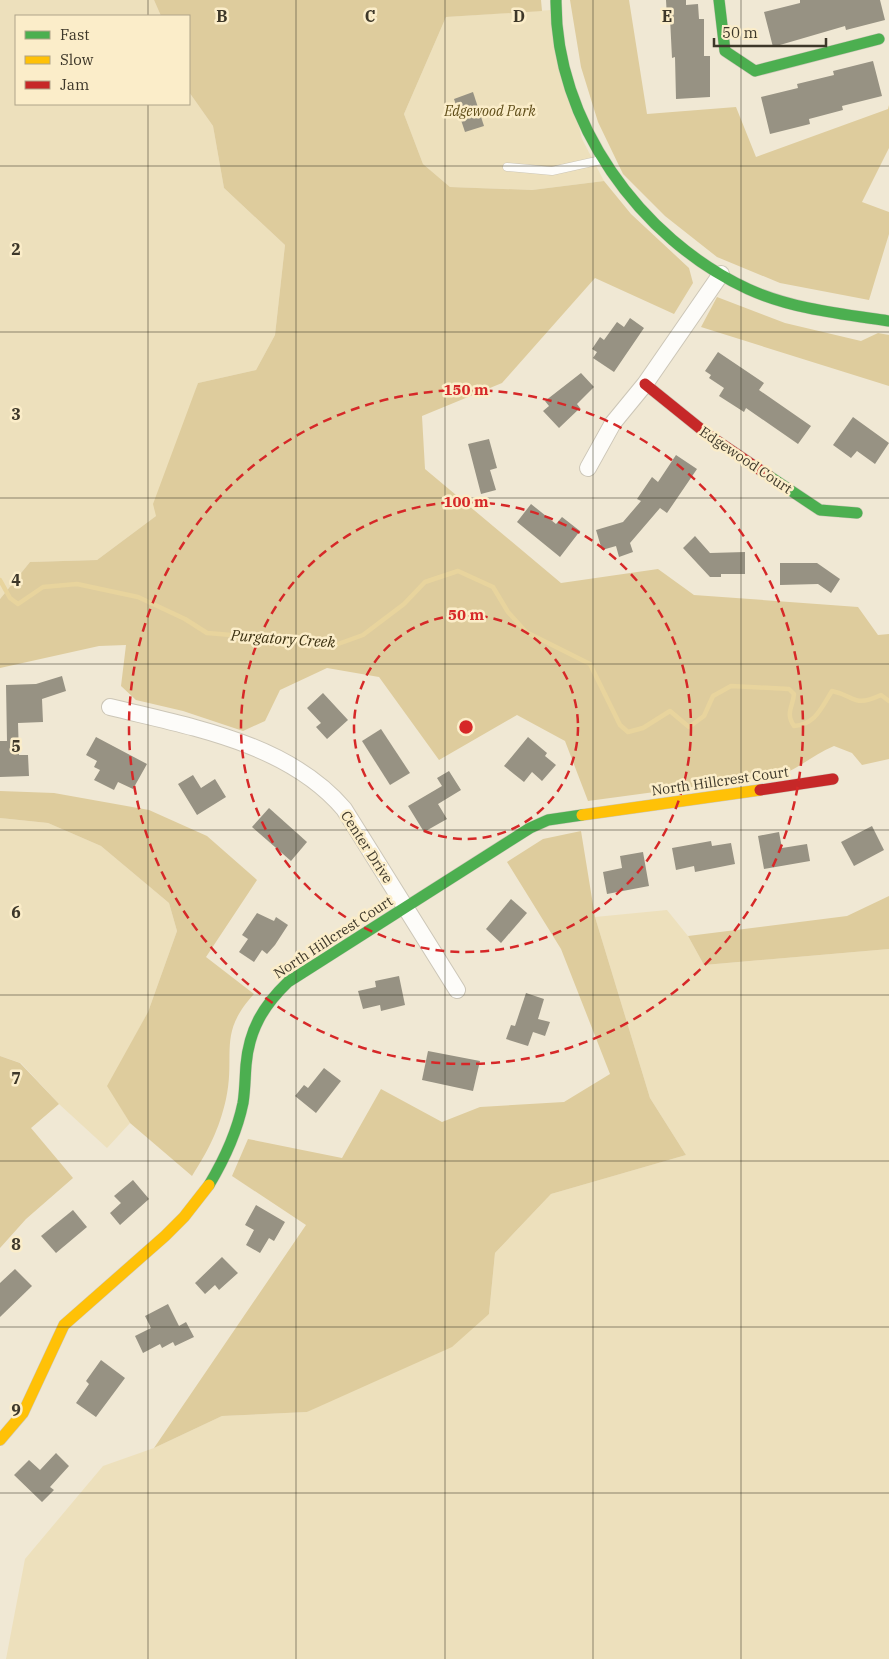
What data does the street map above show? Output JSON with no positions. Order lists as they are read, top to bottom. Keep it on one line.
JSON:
{"streets":{"street":["Edgewood Court","North Hillcrest Court","Center Drive"]},"crossings":[["North Hillcrest Court","Center Drive"]],"water":["Purgatory Creek"],"parks":["Edgewood Park"],"legend":["Fast","Slow","Jam"],"scale_bar":"50 m","grid":{"columns":["B","C","D","E"],"rows":["2","3","4","5","6","7","8","9"]},"rings":["150 m","100 m","50 m"]}
